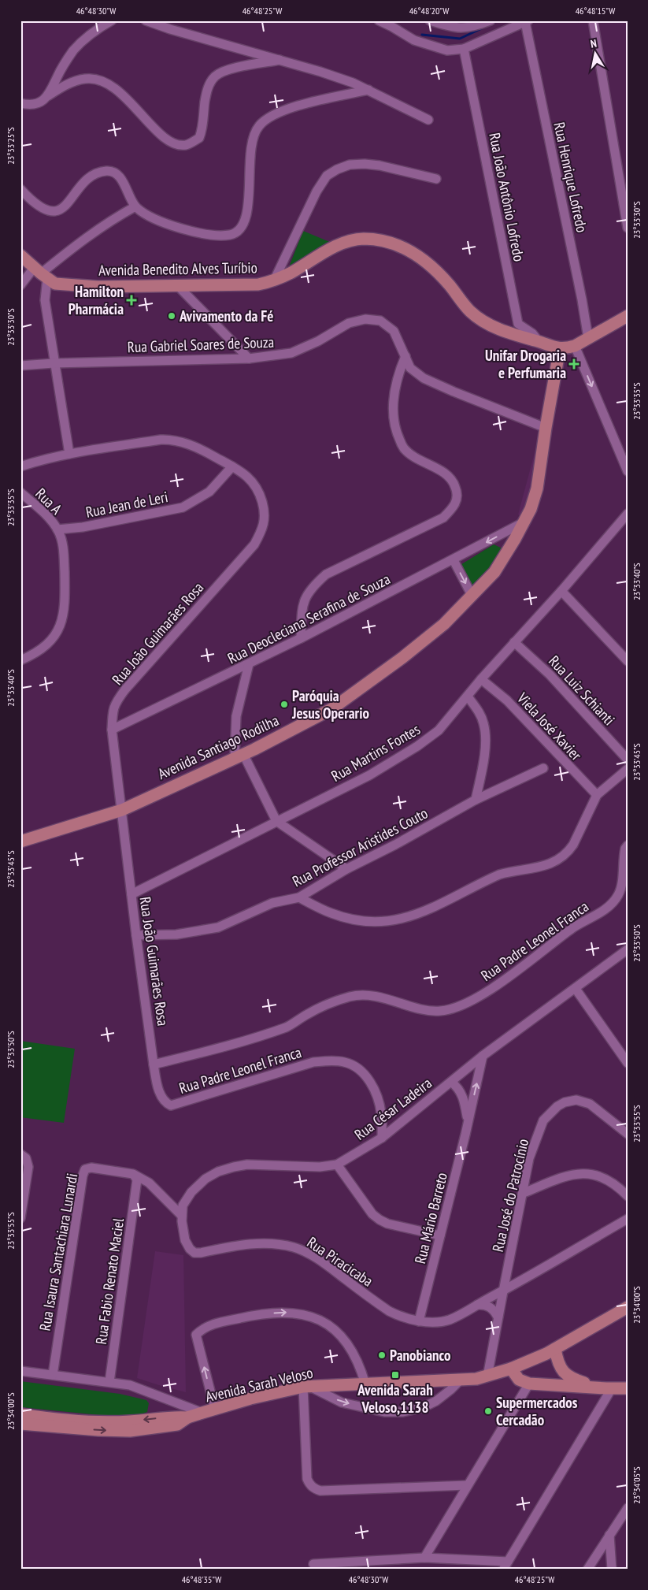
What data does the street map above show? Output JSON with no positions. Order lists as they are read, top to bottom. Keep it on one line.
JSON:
{"streets":{"main road":["Avenida Benedito Alves Turíbio","Avenida Santiago Rodilha","Avenida Sarah Veloso"],"street":["Rua Henrique Lofredo","Rua João Antônio Lofredo","Rua Gabriel Soares de Souza","Rua A","Rua Jean de Leri","Rua Deocleciana Serafina de Souza","Rua João Guimarães Rosa","Rua Luiz Schianti","Viela José Xavier","Rua Martins Fontes","Rua Professor Aristides Couto","Rua Padre Leonel Franca","Rua César Ladeira","Rua José do Patrocínio","Rua Mário Barreto","Rua Isaura Santachiara Lunardi","Rua Piracicaba","Rua Fabio Renato Maciel"]},"crossings":[["Rua João Antônio Lofredo","Avenida Benedito Alves Turíbio"],["Avenida Benedito Alves Turíbio","Avenida Santiago Rodilha"],["Rua Gabriel Soares de Souza","Avenida Santiago Rodilha"],["Rua A","Rua Jean de Leri"],["Rua Jean de Leri","Rua João Guimarães Rosa"],["Rua Deocleciana Serafina de Souza","Rua João Guimarães Rosa"],["Rua Deocleciana Serafina de Souza","Avenida Santiago Rodilha"],["Rua João Guimarães Rosa","Avenida Santiago Rodilha"],["Rua João Guimarães Rosa","Rua Martins Fontes"],["Rua João Guimarães Rosa","Rua Professor Aristides Couto"],["Rua João Guimarães Rosa","Rua Padre Leonel Franca"],["Rua Luiz Schianti","Rua Martins Fontes"],["Viela José Xavier","Rua Martins Fontes"],["Rua Padre Leonel Franca","Rua César Ladeira"],["Rua César Ladeira","Rua Mário Barreto"],["Rua César Ladeira","Rua Piracicaba"],["Rua José do Patrocínio","Rua Piracicaba"],["Rua José do Patrocínio","Avenida Sarah Veloso"],["Rua Mário Barreto","Rua Piracicaba"],["Rua Isaura Santachiara Lunardi","Rua Fabio Renato Maciel"]],"places":{"health":["Hamilton Pharmácia","Unifar Drogaria e Perfumaria"],"other":["Avivamento da Fé","Paróquia Jesus Operario","Panobianco","Supermercados Cercadão"],"transit":["Avenida Sarah Veloso,1138"]},"north":"top","coordinates":["46°48'30\"W","46°48'25\"W","46°48'20\"W","46°48'15\"W","23°33'25\"S","23°33'30\"S","23°33'35\"S","23°33'40\"S","23°33'45\"S","23°33'50\"S","23°33'55\"S","23°34'00\"S","23°34'05\"S","46°48'35\"W"]}
